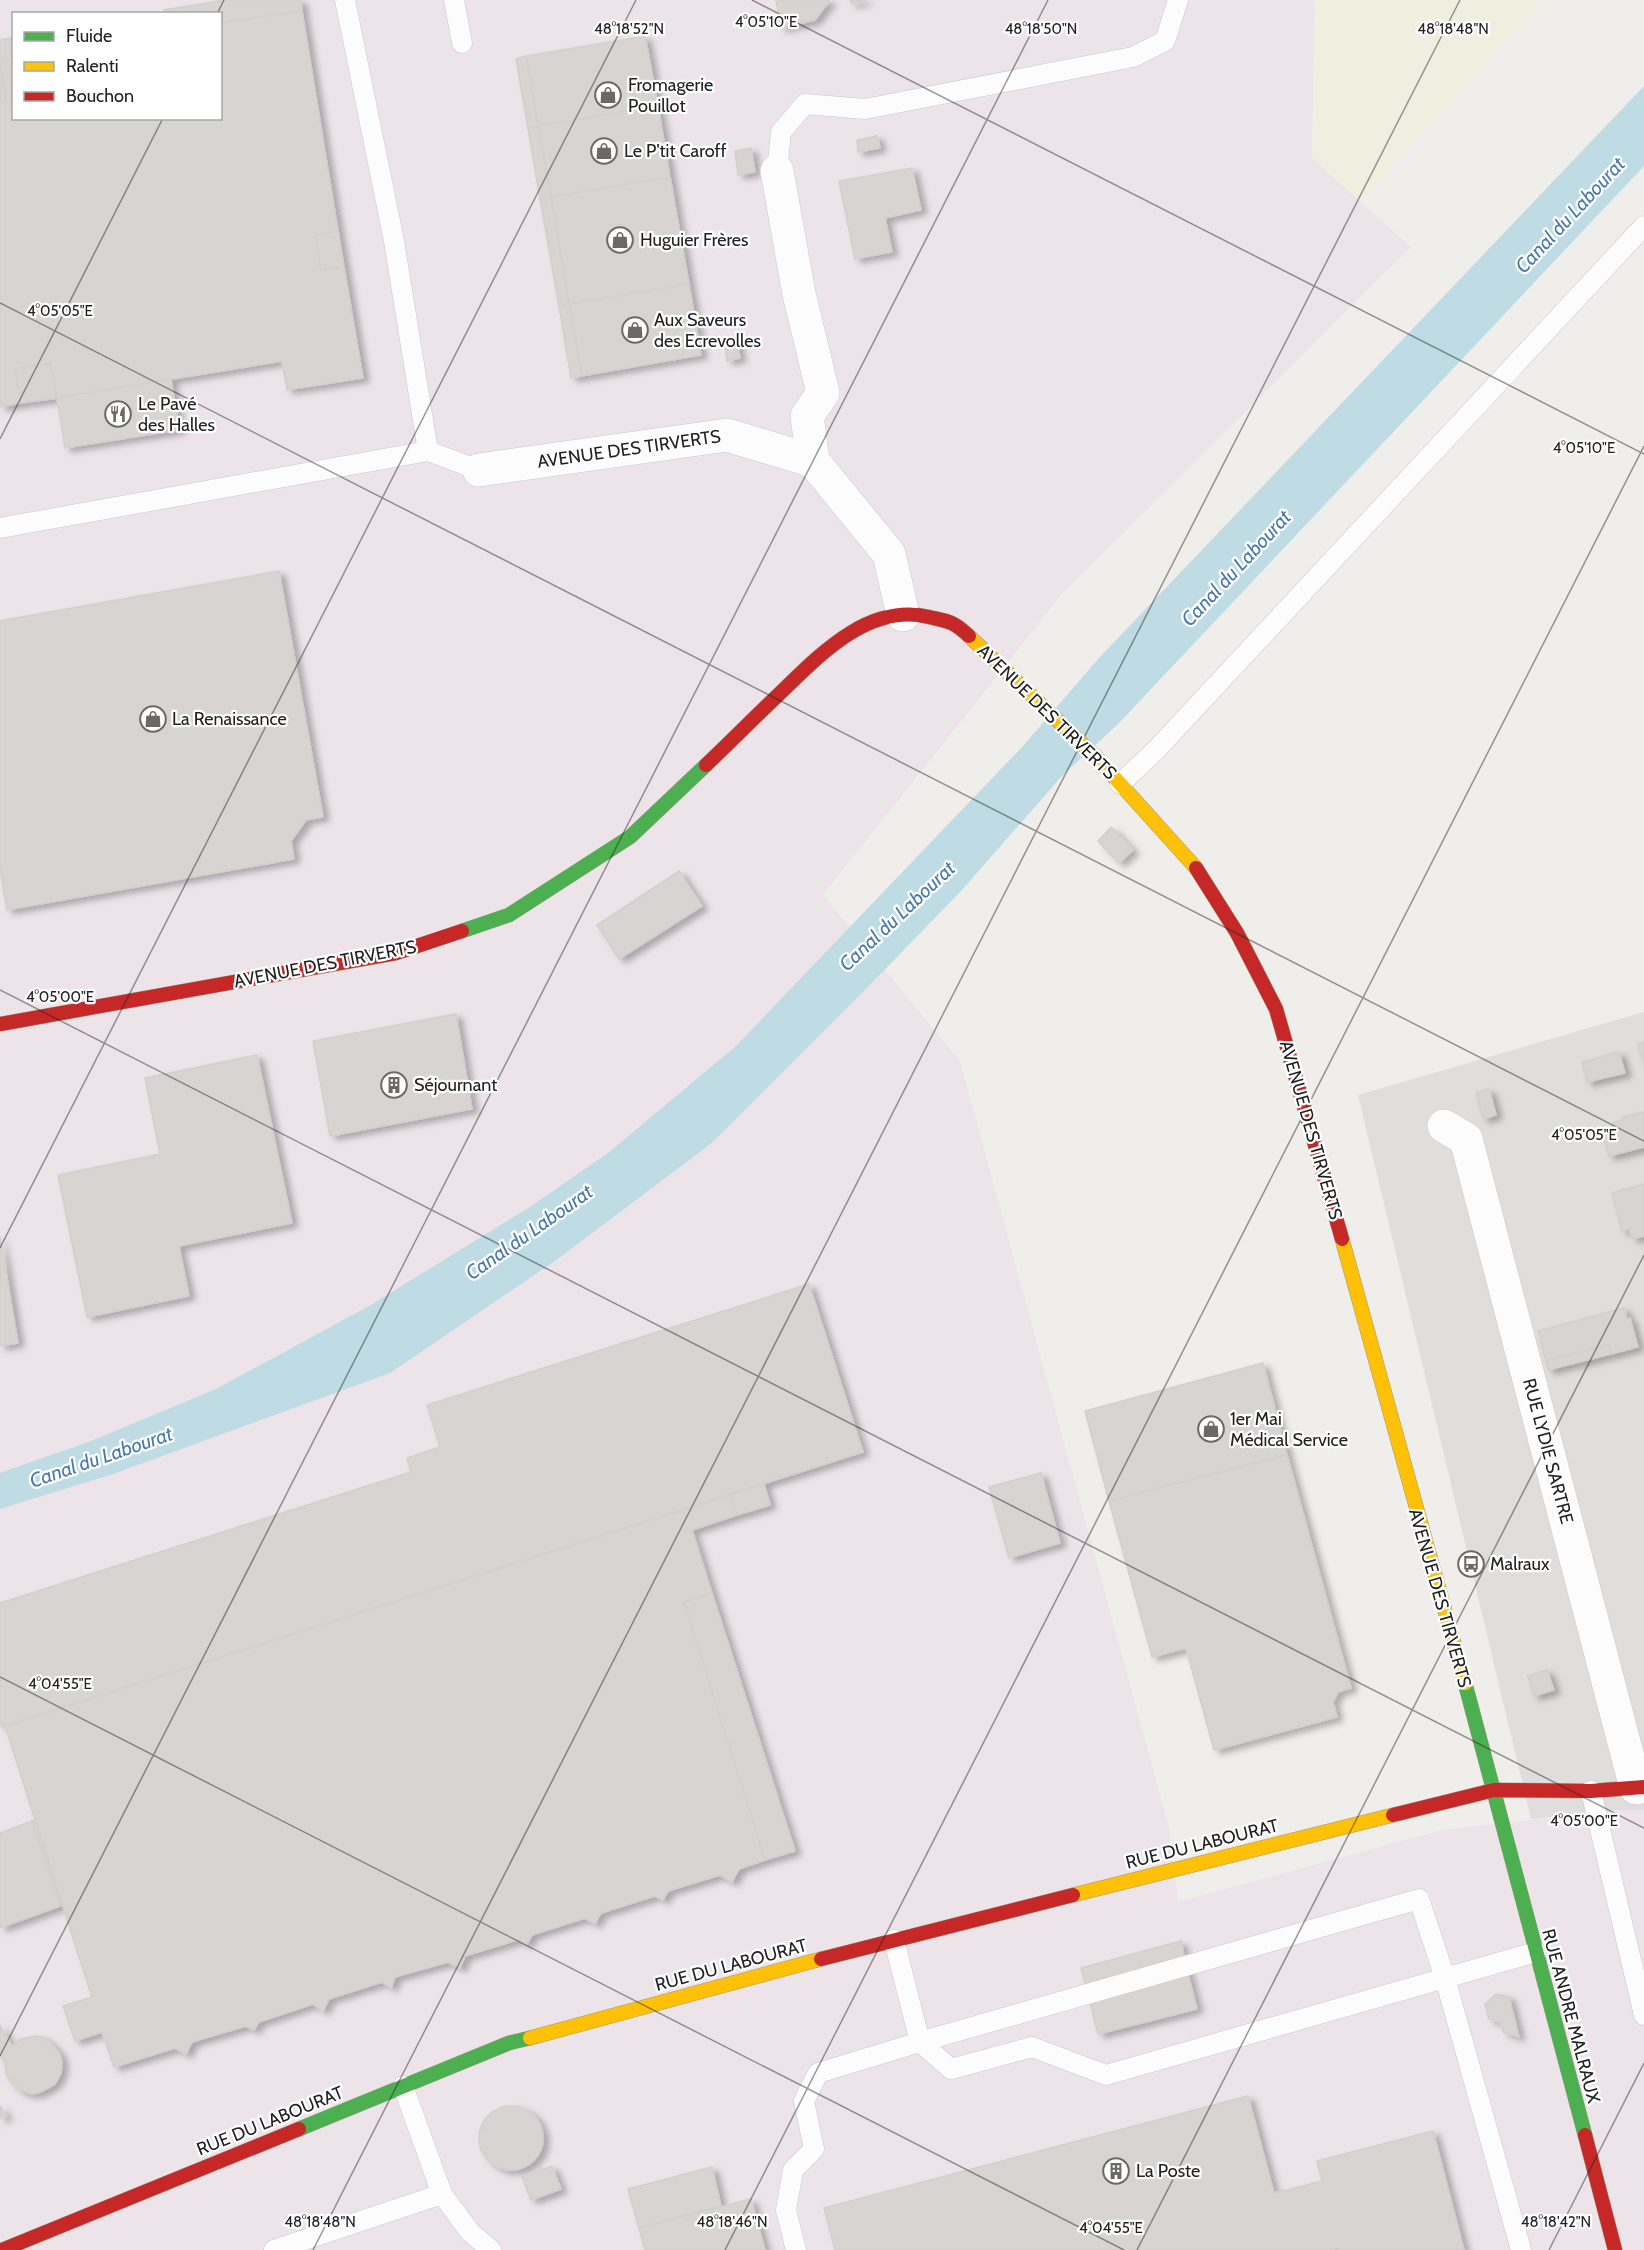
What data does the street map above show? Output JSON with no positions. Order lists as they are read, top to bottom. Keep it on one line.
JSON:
{"streets":{"street":["AVENUE DES TIRVERTS","RUE LYDIE SARTRE","RUE DU LABOURAT","RUE ANDRE MALRAUX"]},"crossings":[["AVENUE DES TIRVERTS","RUE DU LABOURAT"],["AVENUE DES TIRVERTS","RUE ANDRE MALRAUX"],["RUE LYDIE SARTRE","RUE DU LABOURAT"],["RUE DU LABOURAT","RUE ANDRE MALRAUX"]],"water":["Canal du Labourat"],"places":{"shop":["Fromagerie Pouillot","Le P'tit Caroff","Huguier Frères","Aux Saveurs des Ecrevolles","La Renaissance","1er Mai Médical Service"],"restaurant":["Le Pavé des Halles"],"building":["Séjournant","La Poste"],"bus stop":["Malraux"]},"legend":["Fluide","Ralenti","Bouchon"],"coordinates":["4°05'10\"E","48°18'52\"N","48°18'50\"N","48°18'48\"N","4°05'05\"E","4°05'00\"E","4°04'55\"E","48°18'46\"N","48°18'42\"N"]}
